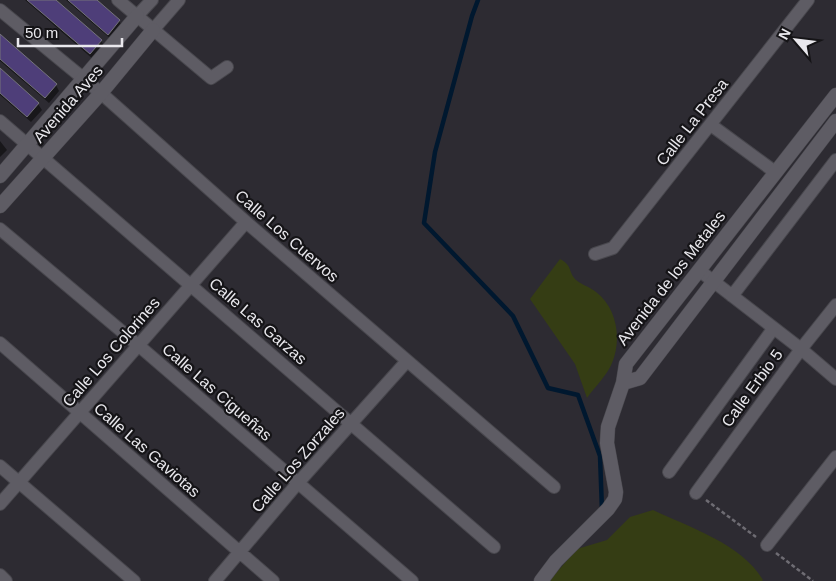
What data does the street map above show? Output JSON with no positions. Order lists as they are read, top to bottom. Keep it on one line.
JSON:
{"streets":{"street":["Avenida Aves","Calle La Presa","Calle Los Cuervos","Avenida de los Metales","Calle Las Garzas","Calle Los Colorines","Calle Erbio 5","Calle Las Cigueñas","Calle Las Gaviotas","Calle Los Zorzales"]},"crossings":[["Avenida Aves","Calle Los Cuervos"],["Avenida Aves","Calle Las Garzas"],["Calle Los Cuervos","Calle Los Colorines"],["Calle Los Cuervos","Calle Los Zorzales"],["Calle Las Garzas","Calle Los Colorines"],["Calle Las Garzas","Calle Los Zorzales"],["Calle Los Colorines","Calle Las Cigueñas"],["Calle Los Colorines","Calle Las Gaviotas"],["Calle Las Cigueñas","Calle Los Zorzales"],["Calle Las Gaviotas","Calle Los Zorzales"]],"scale_bar":"50 m","north":"top left"}
